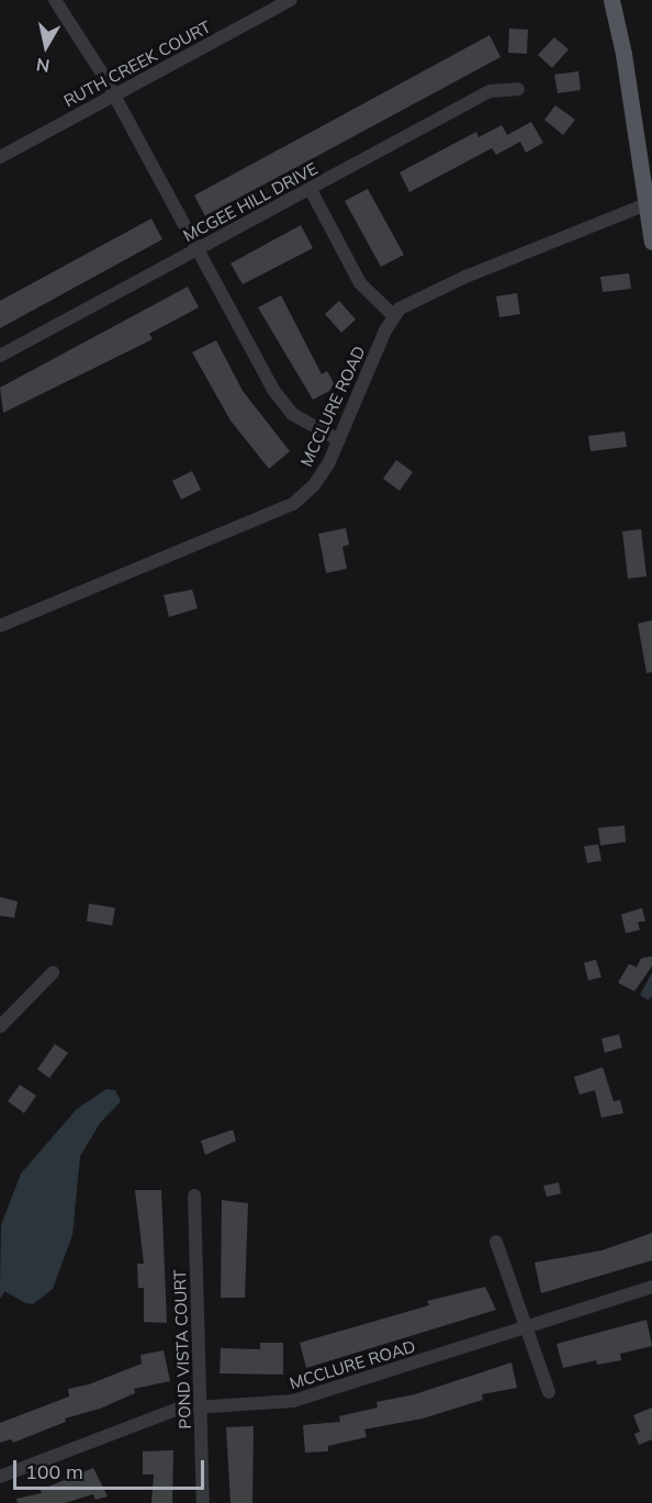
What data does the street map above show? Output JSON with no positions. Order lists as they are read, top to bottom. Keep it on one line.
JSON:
{"streets":{"street":["RUTH CREEK COURT","MCGEE HILL DRIVE","MCCLURE ROAD","POND VISTA COURT"]},"crossings":[["MCCLURE ROAD","POND VISTA COURT"]],"scale_bar":"100 m","north":"bottom"}
